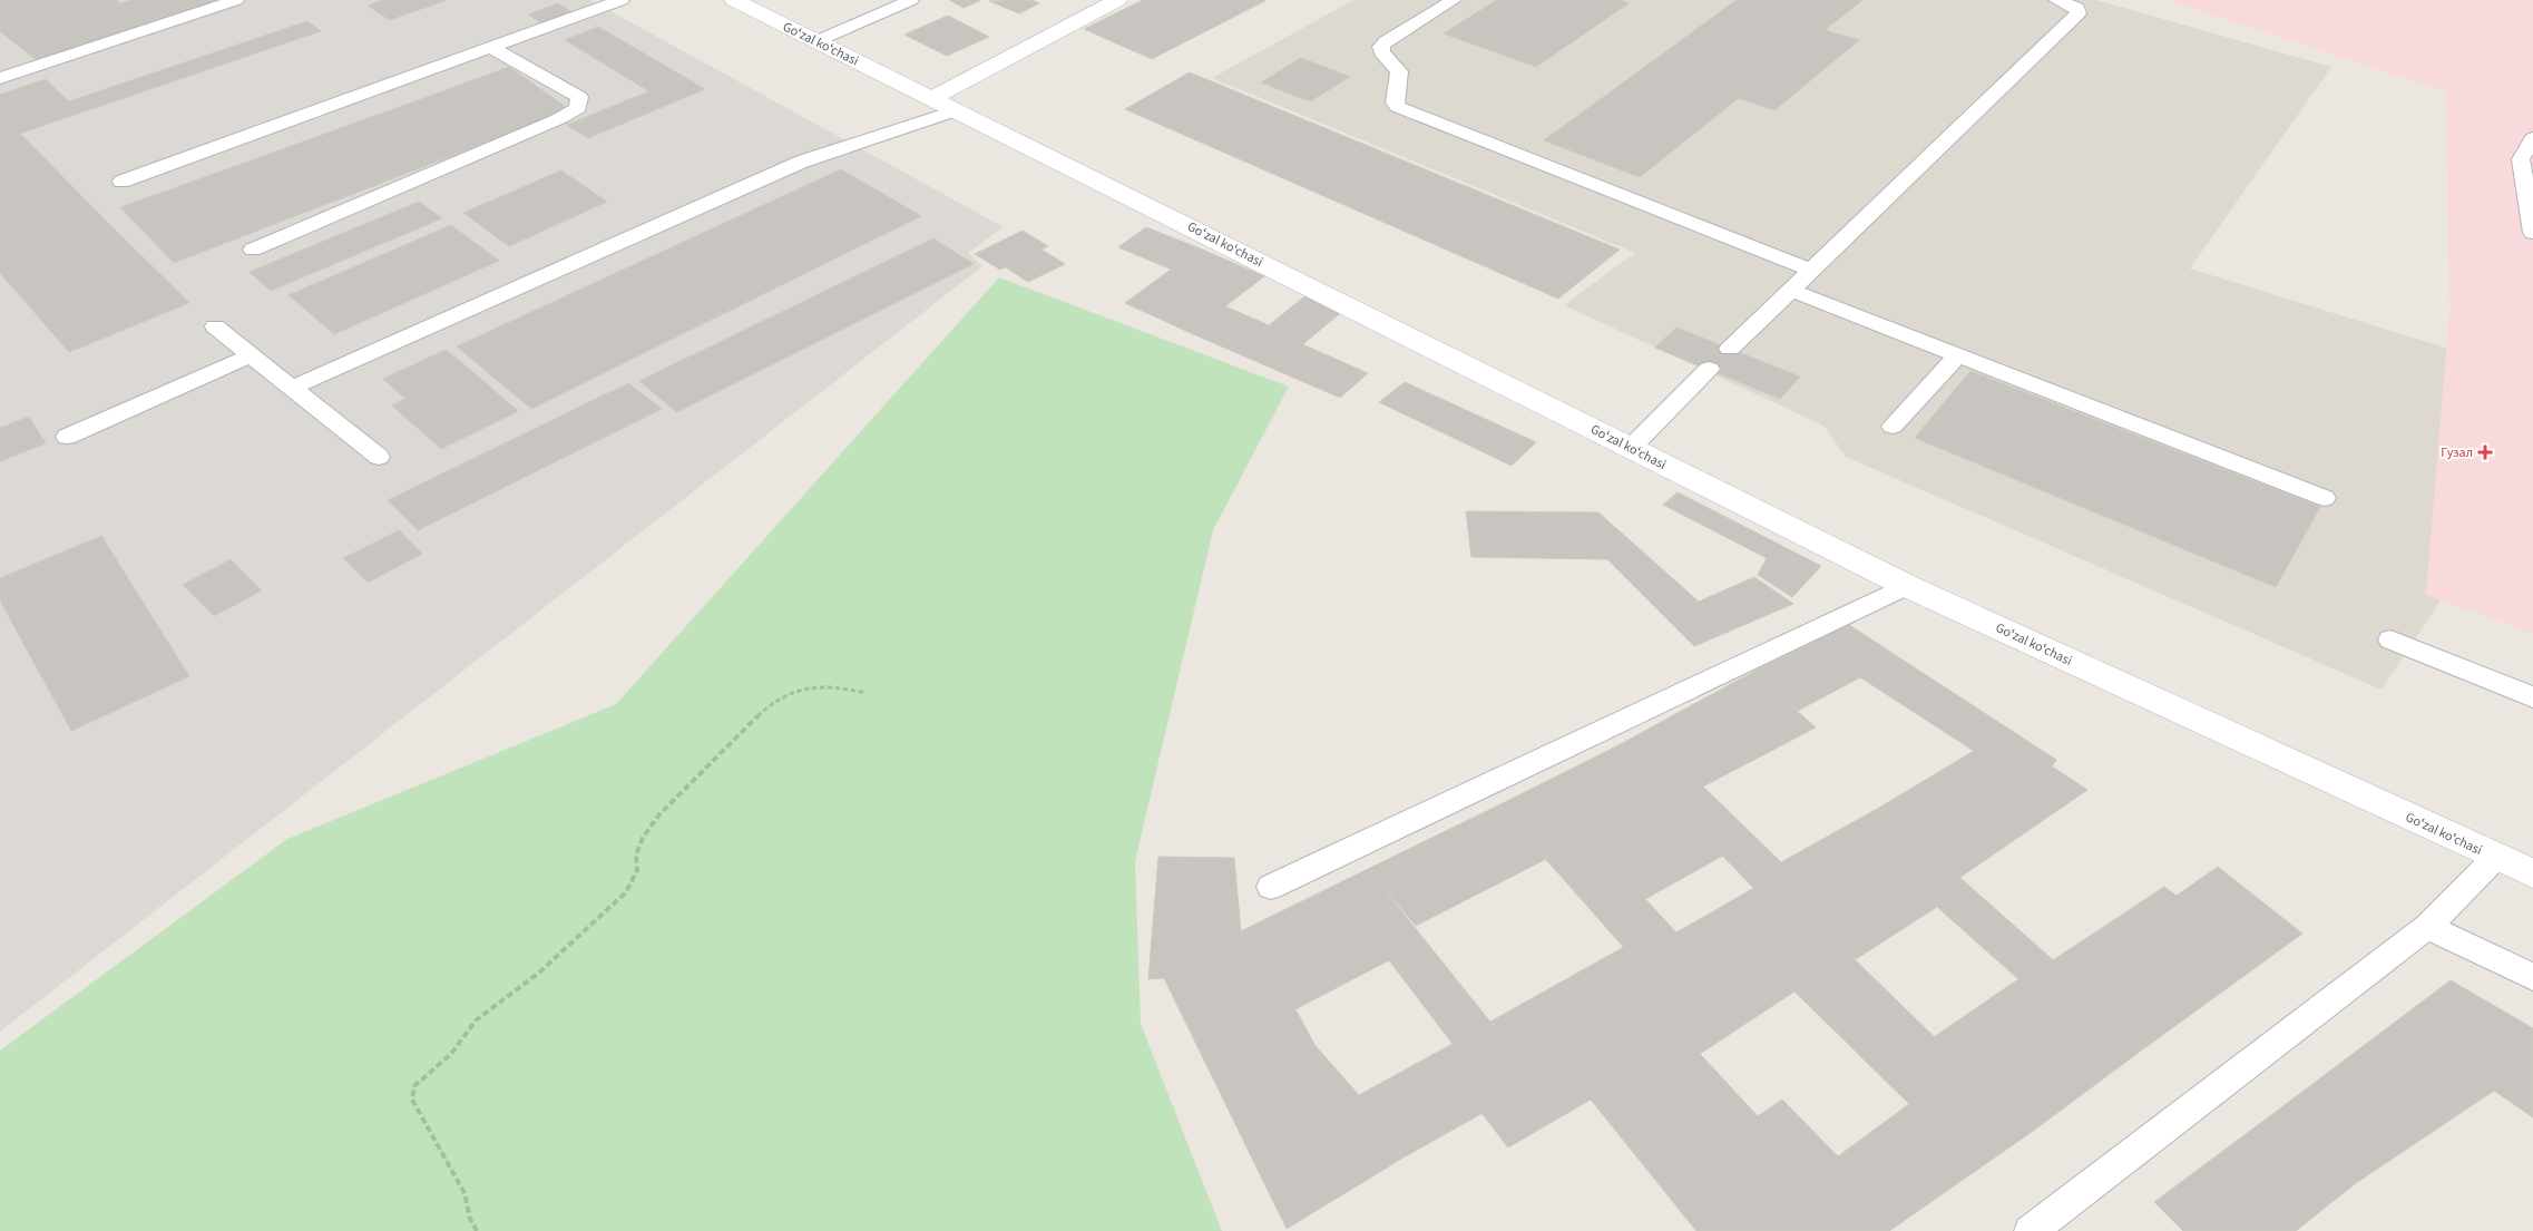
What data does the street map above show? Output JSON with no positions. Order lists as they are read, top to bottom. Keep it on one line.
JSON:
{"streets":{"street":["Goʻzal koʻchasi"]},"places":{"health":["Гузал"]}}
